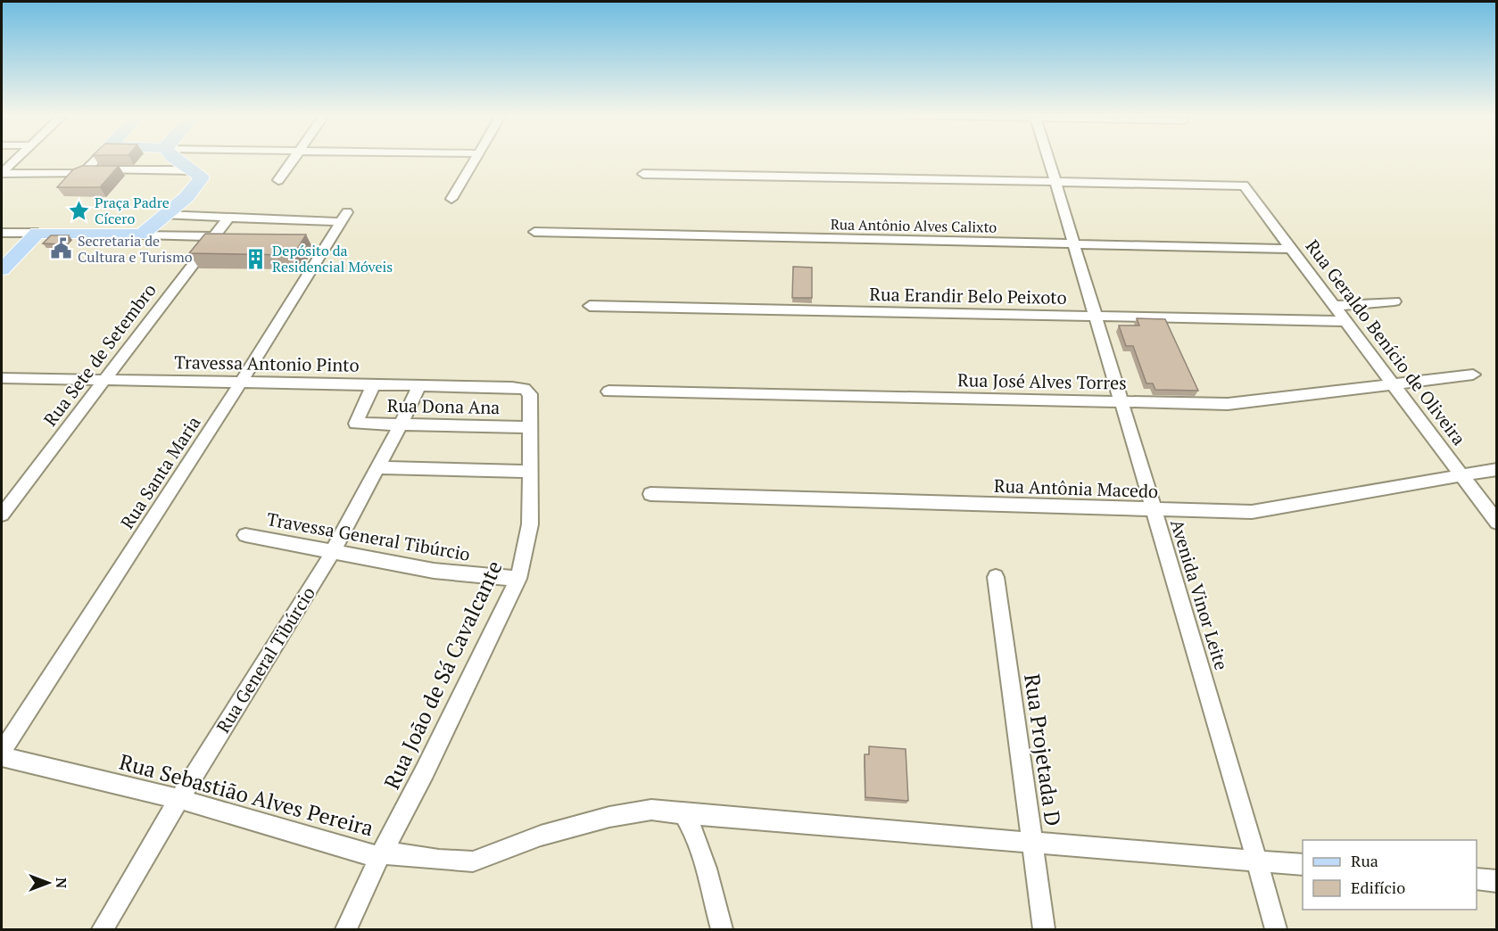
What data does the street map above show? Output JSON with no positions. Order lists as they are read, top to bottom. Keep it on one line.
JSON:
{"streets":{"street":["Rua Antônio Alves Calixto","Rua Erandir Belo Peixoto","Rua Geraldo Benício de Oliveira","Rua Sete de Setembro","Travessa Antonio Pinto","Rua José Alves Torres","Rua Dona Ana","Rua Santa Maria","Rua Antônia Macedo","Travessa General Tibúrcio","Avenida Vinor Leite","Rua General Tibúrcio","Rua João de Sá Cavalcante","Rua Projetada D","Rua Sebastião Alves Pereira"]},"crossings":[["Rua Antônio Alves Calixto","Rua Geraldo Benício de Oliveira"],["Rua Antônio Alves Calixto","Avenida Vinor Leite"],["Rua Erandir Belo Peixoto","Rua Geraldo Benício de Oliveira"],["Rua Erandir Belo Peixoto","Avenida Vinor Leite"],["Rua Geraldo Benício de Oliveira","Rua José Alves Torres"],["Rua Geraldo Benício de Oliveira","Rua Antônia Macedo"],["Rua Geraldo Benício de Oliveira","Avenida Vinor Leite"],["Rua Sete de Setembro","Travessa Antonio Pinto"],["Rua Sete de Setembro","Rua Santa Maria"],["Travessa Antonio Pinto","Rua Dona Ana"],["Travessa Antonio Pinto","Rua Santa Maria"],["Travessa Antonio Pinto","Rua General Tibúrcio"],["Travessa Antonio Pinto","Rua João de Sá Cavalcante"],["Rua José Alves Torres","Avenida Vinor Leite"],["Rua Dona Ana","Rua General Tibúrcio"],["Rua Dona Ana","Rua João de Sá Cavalcante"],["Rua Antônia Macedo","Avenida Vinor Leite"],["Travessa General Tibúrcio","Rua General Tibúrcio"],["Travessa General Tibúrcio","Rua João de Sá Cavalcante"],["Avenida Vinor Leite","Rua Sebastião Alves Pereira"],["Rua General Tibúrcio","Rua Sebastião Alves Pereira"],["Rua João de Sá Cavalcante","Rua Sebastião Alves Pereira"],["Rua Projetada D","Rua Sebastião Alves Pereira"]],"places":{"place":["Praça Padre Cícero"],"public building":["Secretaria de Cultura e Turismo"],"building":["Depósito da Residencial Móveis"]},"legend":["Rua","Edifício"],"north":"right"}
